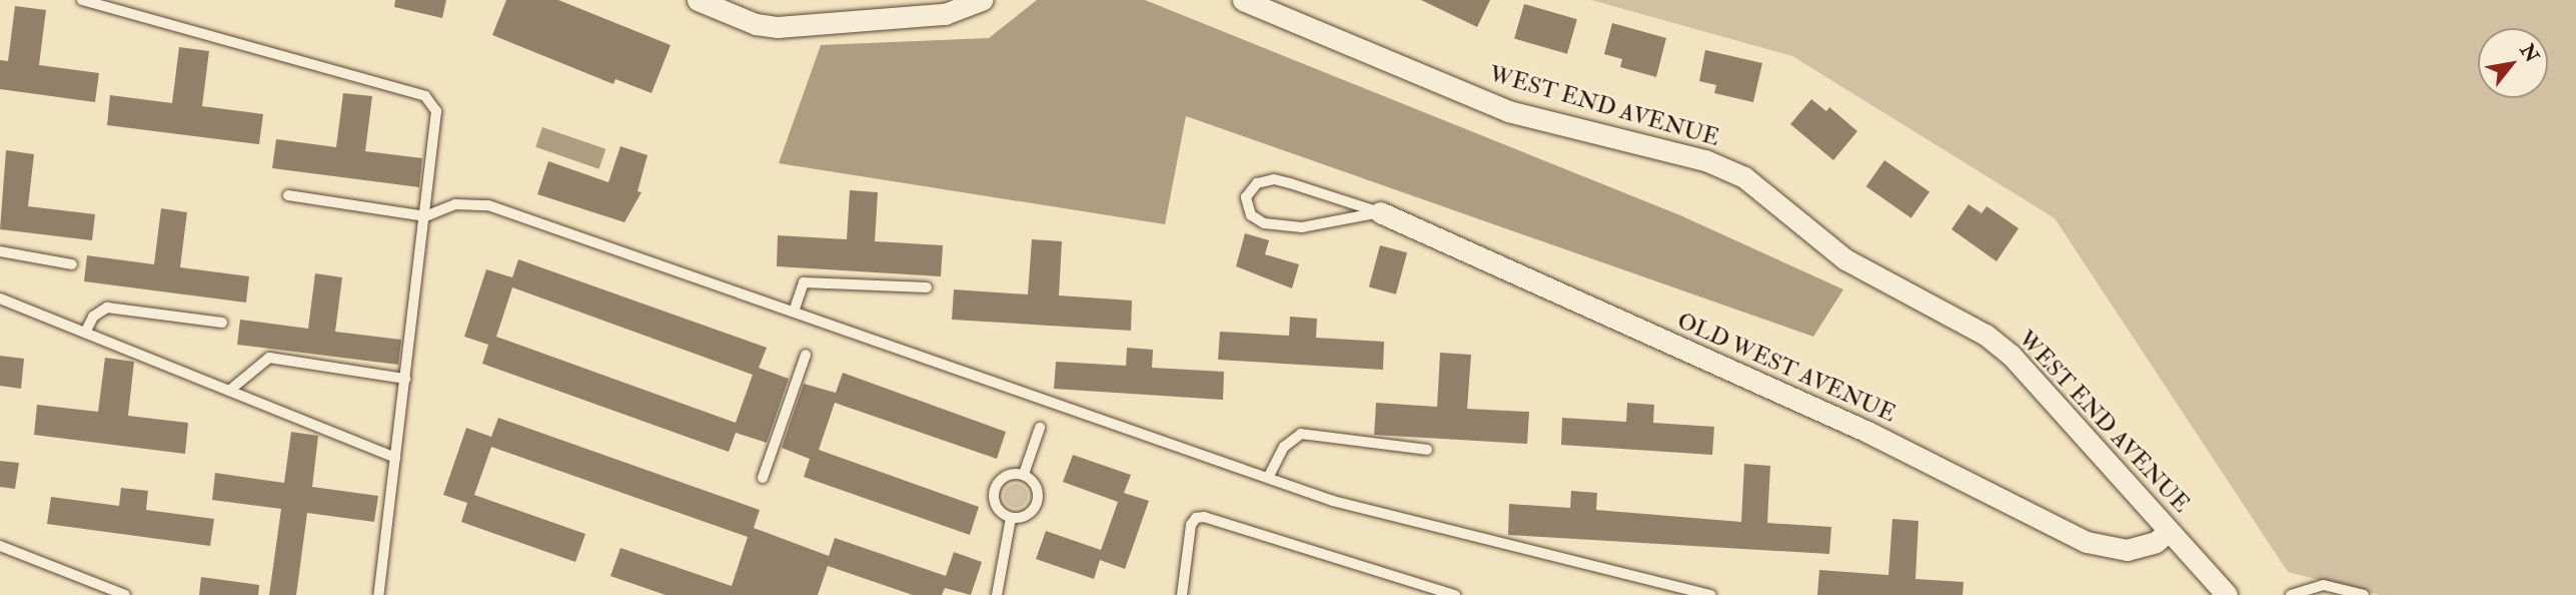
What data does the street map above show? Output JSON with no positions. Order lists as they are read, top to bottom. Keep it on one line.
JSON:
{"streets":{"street":["WEST END AVENUE","OLD WEST AVENUE"]},"crossings":[["WEST END AVENUE","OLD WEST AVENUE"]],"north":"top right"}
